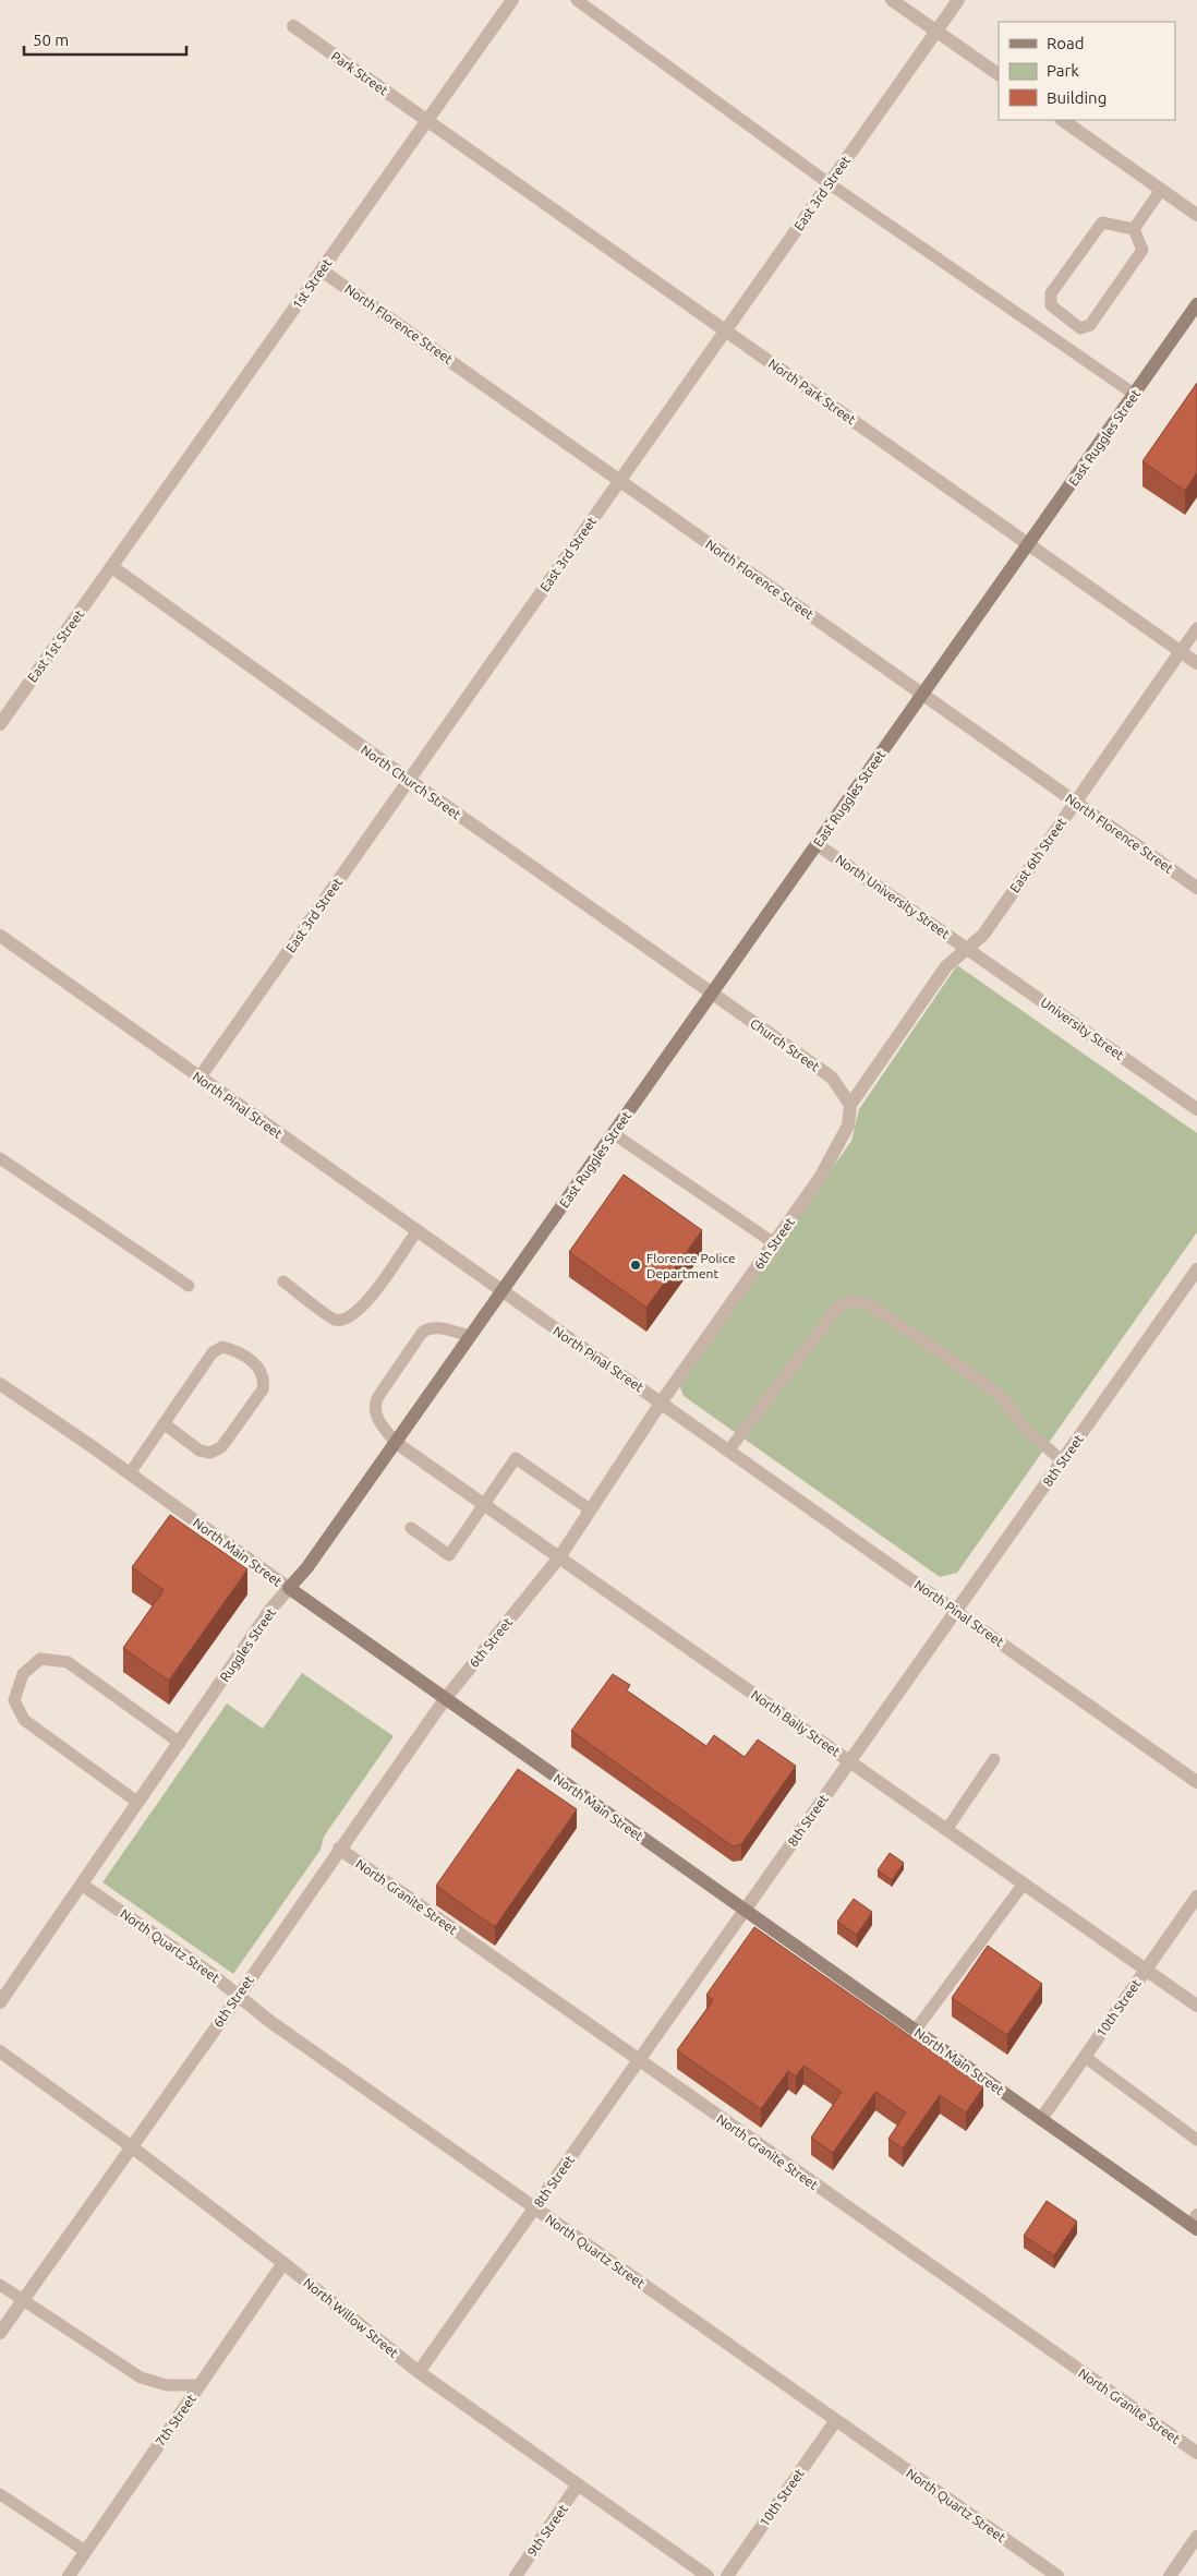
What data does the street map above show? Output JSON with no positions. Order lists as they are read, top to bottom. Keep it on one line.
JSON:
{"streets":{"street":["Park Street","East 3rd Street","1st Street","North Florence Street","North Park Street","East Ruggles Street","East 1st Street","North Church Street","East 6th Street","North University Street","University Street","Church Street","North Pinal Street","6th Street","8th Street","North Main Street","Ruggles Street","North Baily Street","North Granite Street","North Quartz Street","10th Street","North Willow Street","7th Street","9th Street"]},"crossings":[["Park Street","1st Street"],["Park Street","North Park Street"],["East 3rd Street","North Florence Street"],["East 3rd Street","North Park Street"],["East 3rd Street","North Church Street"],["East 3rd Street","North Pinal Street"],["1st Street","North Florence Street"],["1st Street","North Park Street"],["1st Street","East 1st Street"],["1st Street","North Church Street"],["North Florence Street","East Ruggles Street"],["North Florence Street","East 6th Street"],["North Park Street","East Ruggles Street"],["North Park Street","East 6th Street"],["East Ruggles Street","North Church Street"],["East Ruggles Street","North University Street"],["East Ruggles Street","Church Street"],["East Ruggles Street","North Pinal Street"],["East Ruggles Street","Ruggles Street"],["East 1st Street","North Church Street"],["North Church Street","Church Street"],["East 6th Street","North University Street"],["East 6th Street","University Street"],["East 6th Street","6th Street"],["North University Street","University Street"],["North University Street","6th Street"],["University Street","6th Street"],["Church Street","6th Street"],["North Pinal Street","6th Street"],["North Pinal Street","8th Street"],["North Pinal Street","Ruggles Street"],["6th Street","North Main Street"],["6th Street","North Baily Street"],["6th Street","North Granite Street"],["6th Street","North Quartz Street"],["6th Street","North Willow Street"],["8th Street","North Main Street"],["8th Street","North Baily Street"],["8th Street","North Granite Street"],["8th Street","North Quartz Street"],["8th Street","North Willow Street"],["North Main Street","Ruggles Street"],["North Main Street","10th Street"],["Ruggles Street","North Baily Street"],["Ruggles Street","North Quartz Street"],["North Baily Street","10th Street"],["North Quartz Street","10th Street"],["North Willow Street","7th Street"],["North Willow Street","9th Street"]],"places":["Florence Police Department"],"legend":["Road","Park","Building"],"scale_bar":"50 m"}
